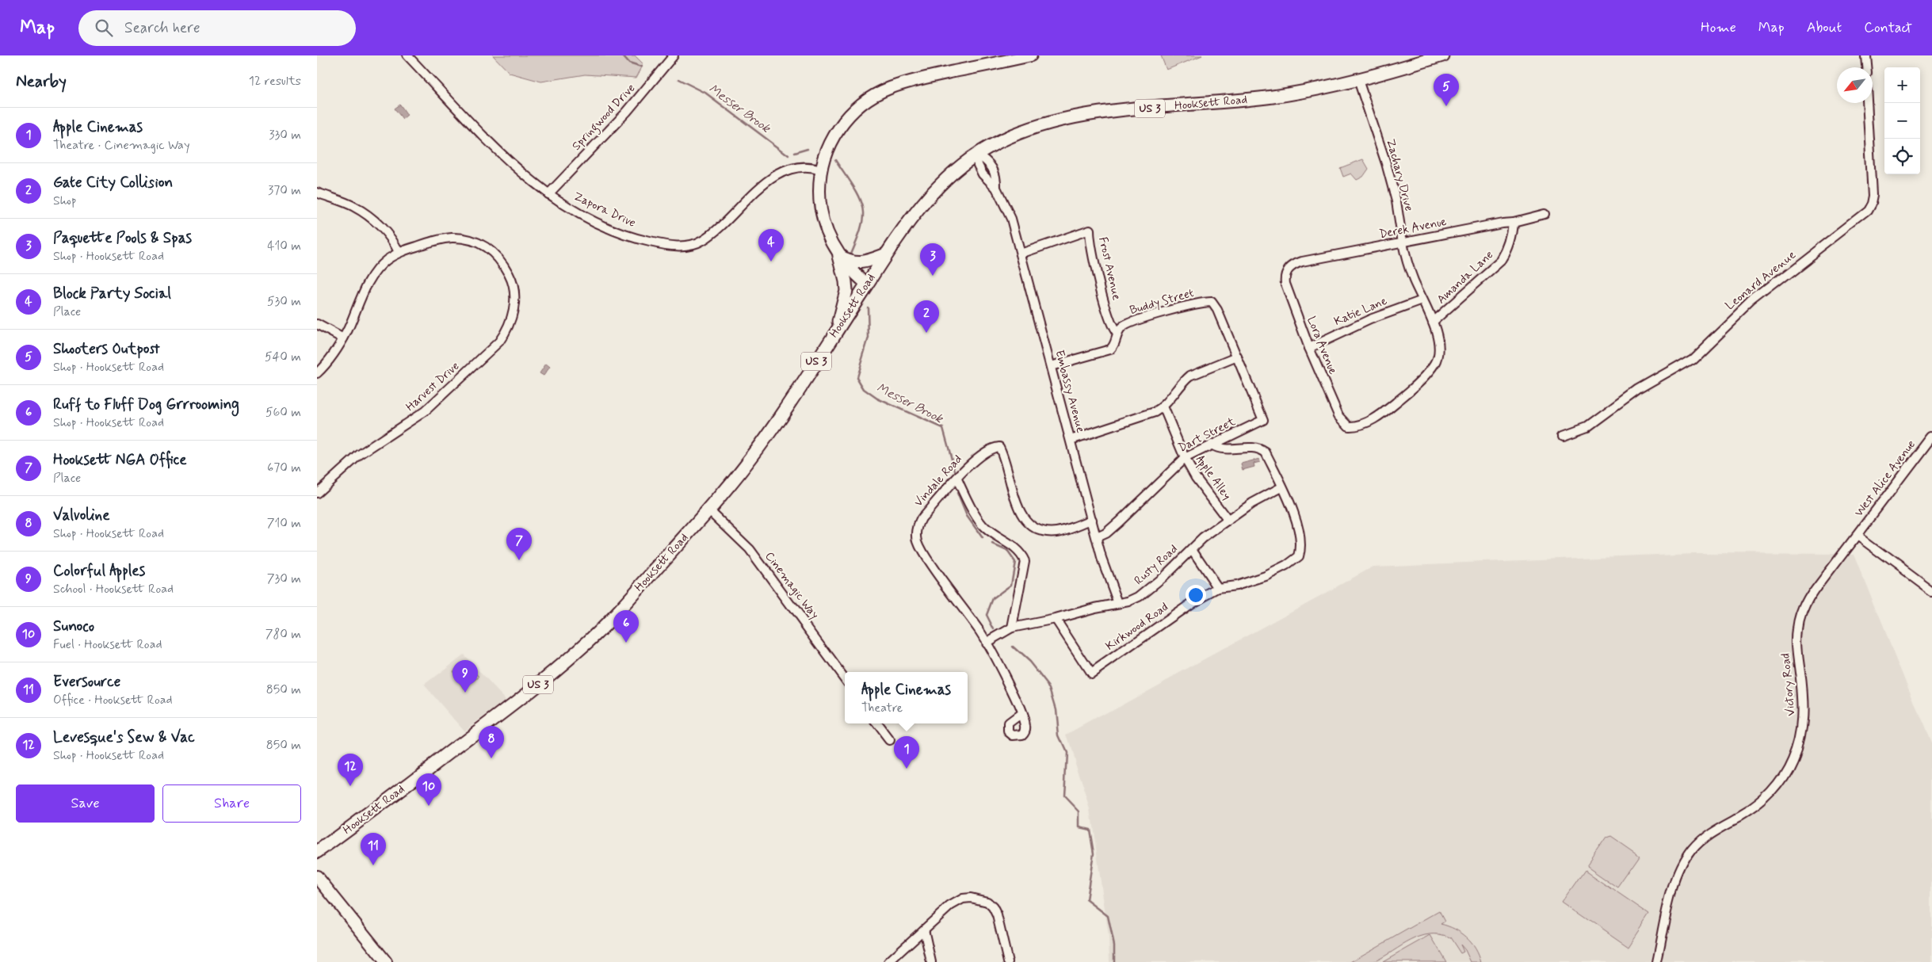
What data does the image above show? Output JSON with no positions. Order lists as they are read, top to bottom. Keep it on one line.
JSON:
{"streets":{"main road":["Hooksett Road","US 3"],"street":["Springwood Drive","Zachary Drive","Zapora Drive","Derek Avenue","Frost Avenue","Amanda Lane","Leonard Avenue","Buddy Street","Katie Lane","Lora Avenue","Harvest Drive","Embassy Avenue","Dart Street","Apple Alley","West Alice Avenue","Vindale Road","Rusty Road","Cinemagic Way","Kirkwood Road","Victory Road"]},"crossings":[["Hooksett Road","Zachary Drive"],["Hooksett Road","Embassy Avenue"],["Hooksett Road","Cinemagic Way"],["Springwood Drive","Zapora Drive"],["Zachary Drive","Derek Avenue"],["Zachary Drive","Amanda Lane"],["Zachary Drive","Katie Lane"],["Zachary Drive","Lora Avenue"],["Derek Avenue","Amanda Lane"],["Derek Avenue","Lora Avenue"],["Frost Avenue","Buddy Street"],["Frost Avenue","Embassy Avenue"],["Buddy Street","Embassy Avenue"],["Buddy Street","Dart Street"],["Katie Lane","Lora Avenue"],["Embassy Avenue","Dart Street"],["Embassy Avenue","Vindale Road"],["Embassy Avenue","Rusty Road"],["Dart Street","Apple Alley"],["Apple Alley","Rusty Road"],["West Alice Avenue","Victory Road"],["Vindale Road","Rusty Road"],["Rusty Road","Kirkwood Road"]],"water":["Messer Brook"],"north":"bottom left","page":{"header":"Map","search":"Search here","nav":["Home","Map","About","Contact"],"heading":["Nearby","12 results"],"map_buttons":["+","−"],"pins":["5","4","3","2","7","6","9","8","1","12","10","11"],"list":[{"mark":"1","name":"Apple Cinemas","note":"Theatre · Cinemagic Way","value":"330 m"},{"mark":"2","name":"Gate City Collision","note":"Shop","value":"370 m"},{"mark":"3","name":"Paquette Pools & Spas","note":"Shop · Hooksett Road","value":"410 m"},{"mark":"4","name":"Block Party Social","note":"Place","value":"530 m"},{"mark":"5","name":"Shooters Outpost","note":"Shop · Hooksett Road","value":"540 m"},{"mark":"6","name":"Ruff to Fluff Dog Grrrooming","note":"Shop · Hooksett Road","value":"560 m"},{"mark":"7","name":"Hooksett NGA Office","note":"Place","value":"670 m"},{"mark":"8","name":"Valvoline","note":"Shop · Hooksett Road","value":"710 m"},{"mark":"9","name":"Colorful Apples","note":"School · Hooksett Road","value":"730 m"},{"mark":"10","name":"Sunoco","note":"Fuel · Hooksett Road","value":"780 m"},{"mark":"11","name":"Eversource","note":"Office · Hooksett Road","value":"850 m"},{"mark":"12","name":"Levesque's Sew & Vac","note":"Shop · Hooksett Road","value":"850 m"}],"popup":["Apple Cinemas","Theatre"],"buttons":["Save","Share"]}}
